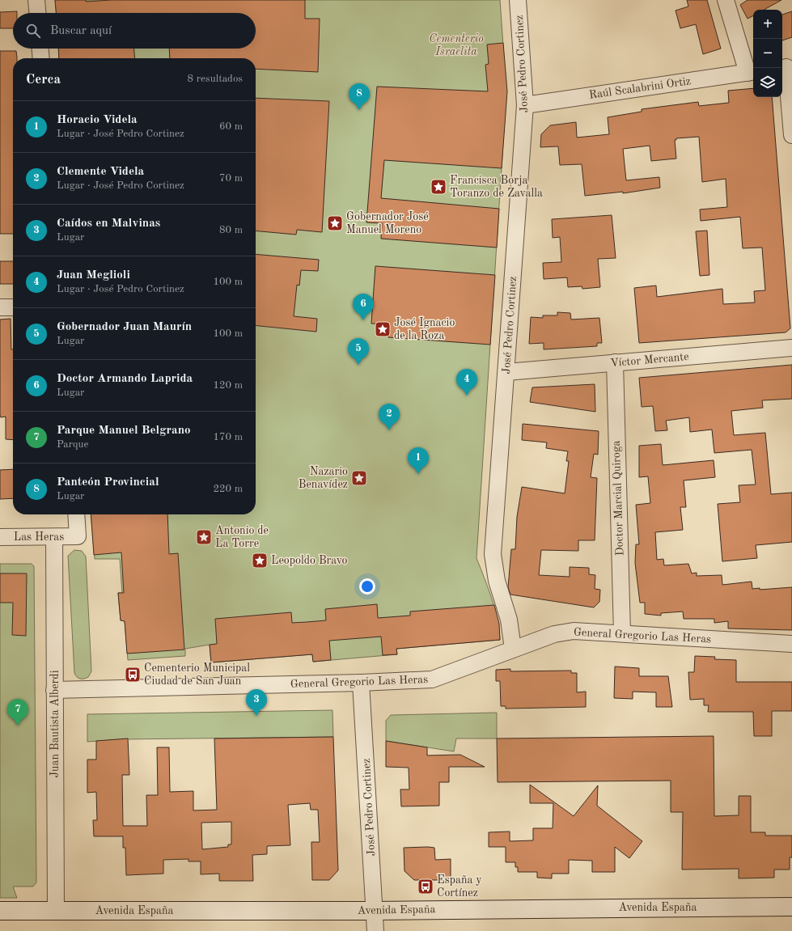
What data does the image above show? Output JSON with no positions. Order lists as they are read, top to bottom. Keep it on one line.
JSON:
{"streets":{"main road":["Avenida España"],"street":["José Pedro Cortinez","Raúl Scalabrini Ortiz","Víctor Mercante","Doctor Marcial Quiroga","Las Heras","General Gregorio Las Heras","Juan Bautista Alberdi"]},"crossings":[["José Pedro Cortinez","Raúl Scalabrini Ortiz"],["José Pedro Cortinez","Víctor Mercante"],["José Pedro Cortinez","General Gregorio Las Heras"],["José Pedro Cortinez","Avenida España"],["Víctor Mercante","Doctor Marcial Quiroga"],["Doctor Marcial Quiroga","General Gregorio Las Heras"],["Las Heras","Juan Bautista Alberdi"],["General Gregorio Las Heras","Juan Bautista Alberdi"],["Juan Bautista Alberdi","Avenida España"]],"parks":["Cementerio Israelita"],"places":{"place":["Francisca Borja Toranzo de Zavalla","Gobernador José Manuel Moreno","José Ignacio de la Roza","Nazario Benavídez","Antonio de La Torre","Leopoldo Bravo"],"bus stop":["Cementerio Municipal Ciudad de San Juan","España y Cortínez"]},"page":{"map_buttons":["+","−"],"search":"Buscar aquí","heading":["Cerca","8 resultados"],"pins":["8","6","5","4","2","1","3","7"],"list":[{"mark":"1","name":"Horacio Videla","note":"Lugar · José Pedro Cortinez","value":"60 m"},{"mark":"2","name":"Clemente Videla","note":"Lugar · José Pedro Cortinez","value":"70 m"},{"mark":"3","name":"Caídos en Malvinas","note":"Lugar","value":"80 m"},{"mark":"4","name":"Juan Meglioli","note":"Lugar · José Pedro Cortinez","value":"100 m"},{"mark":"5","name":"Gobernador Juan Maurín","note":"Lugar","value":"100 m"},{"mark":"6","name":"Doctor Armando Laprida","note":"Lugar","value":"120 m"},{"mark":"7","name":"Parque Manuel Belgrano","note":"Parque","value":"170 m"},{"mark":"8","name":"Panteón Provincial","note":"Lugar","value":"220 m"}]}}
